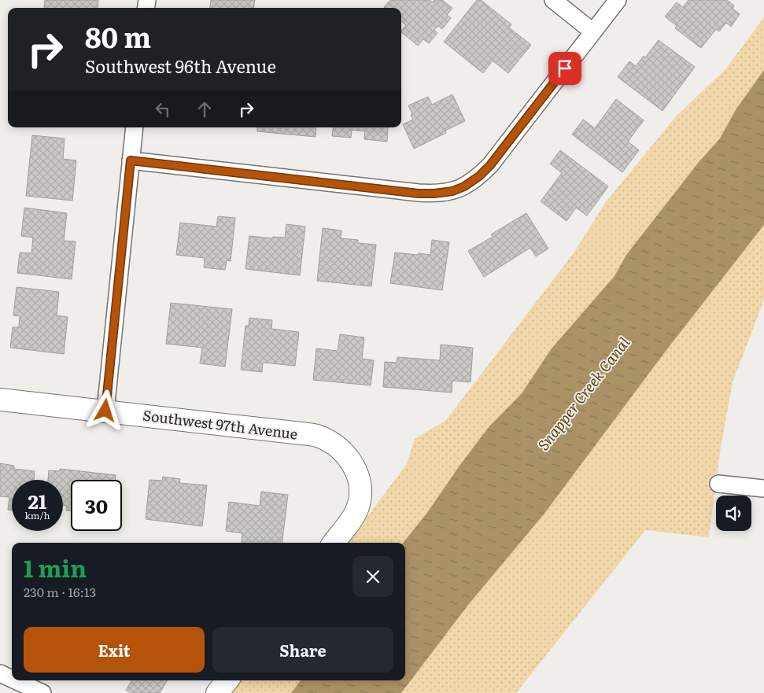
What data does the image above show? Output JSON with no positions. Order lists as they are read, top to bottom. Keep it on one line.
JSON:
{"streets":{"street":["Southwest 97th Avenue"]},"water":["Snapper Creek Canal"],"page":{"turn":["80 m","Southwest 96th Avenue"],"speed":"21 km/h","limit":"30","heading":["1 min","230 m · 16:13"],"buttons":["Exit","Share"]}}
